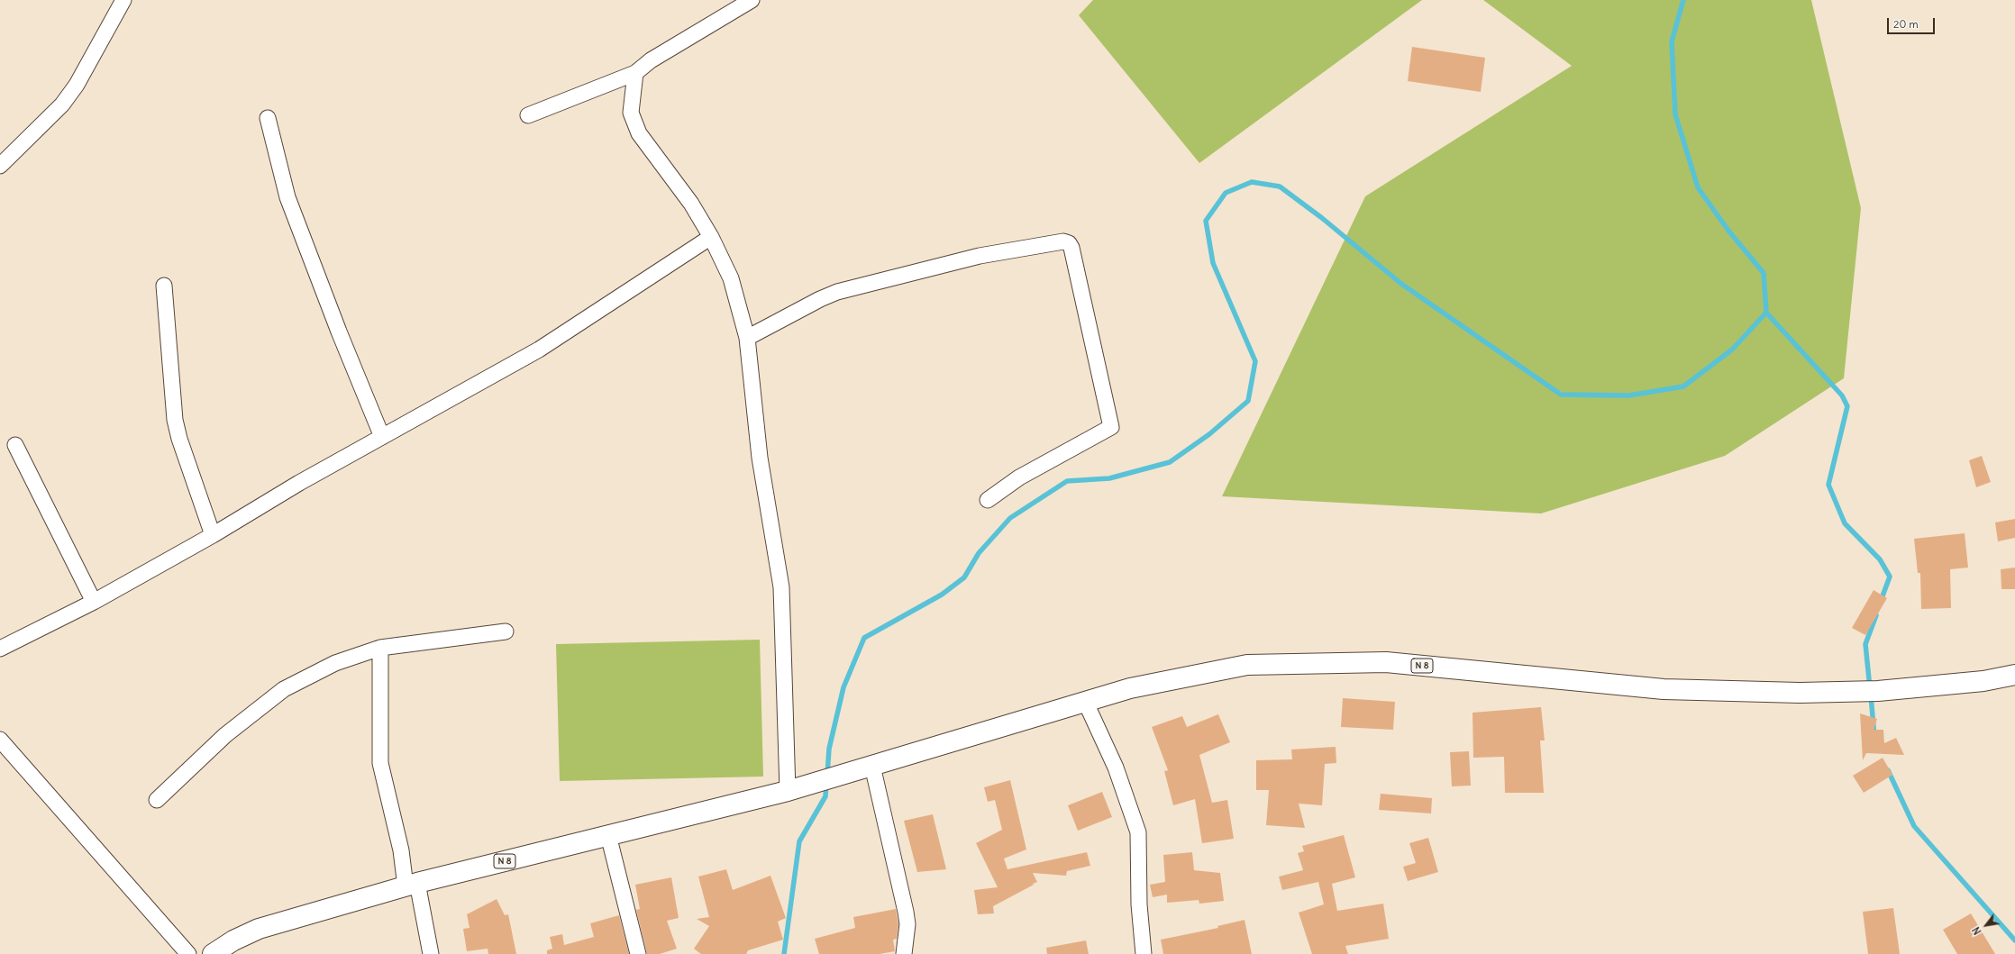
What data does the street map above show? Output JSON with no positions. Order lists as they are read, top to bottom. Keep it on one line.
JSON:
{"streets":{"highway":["N 8"]},"scale_bar":"20 m","north":"bottom left"}
